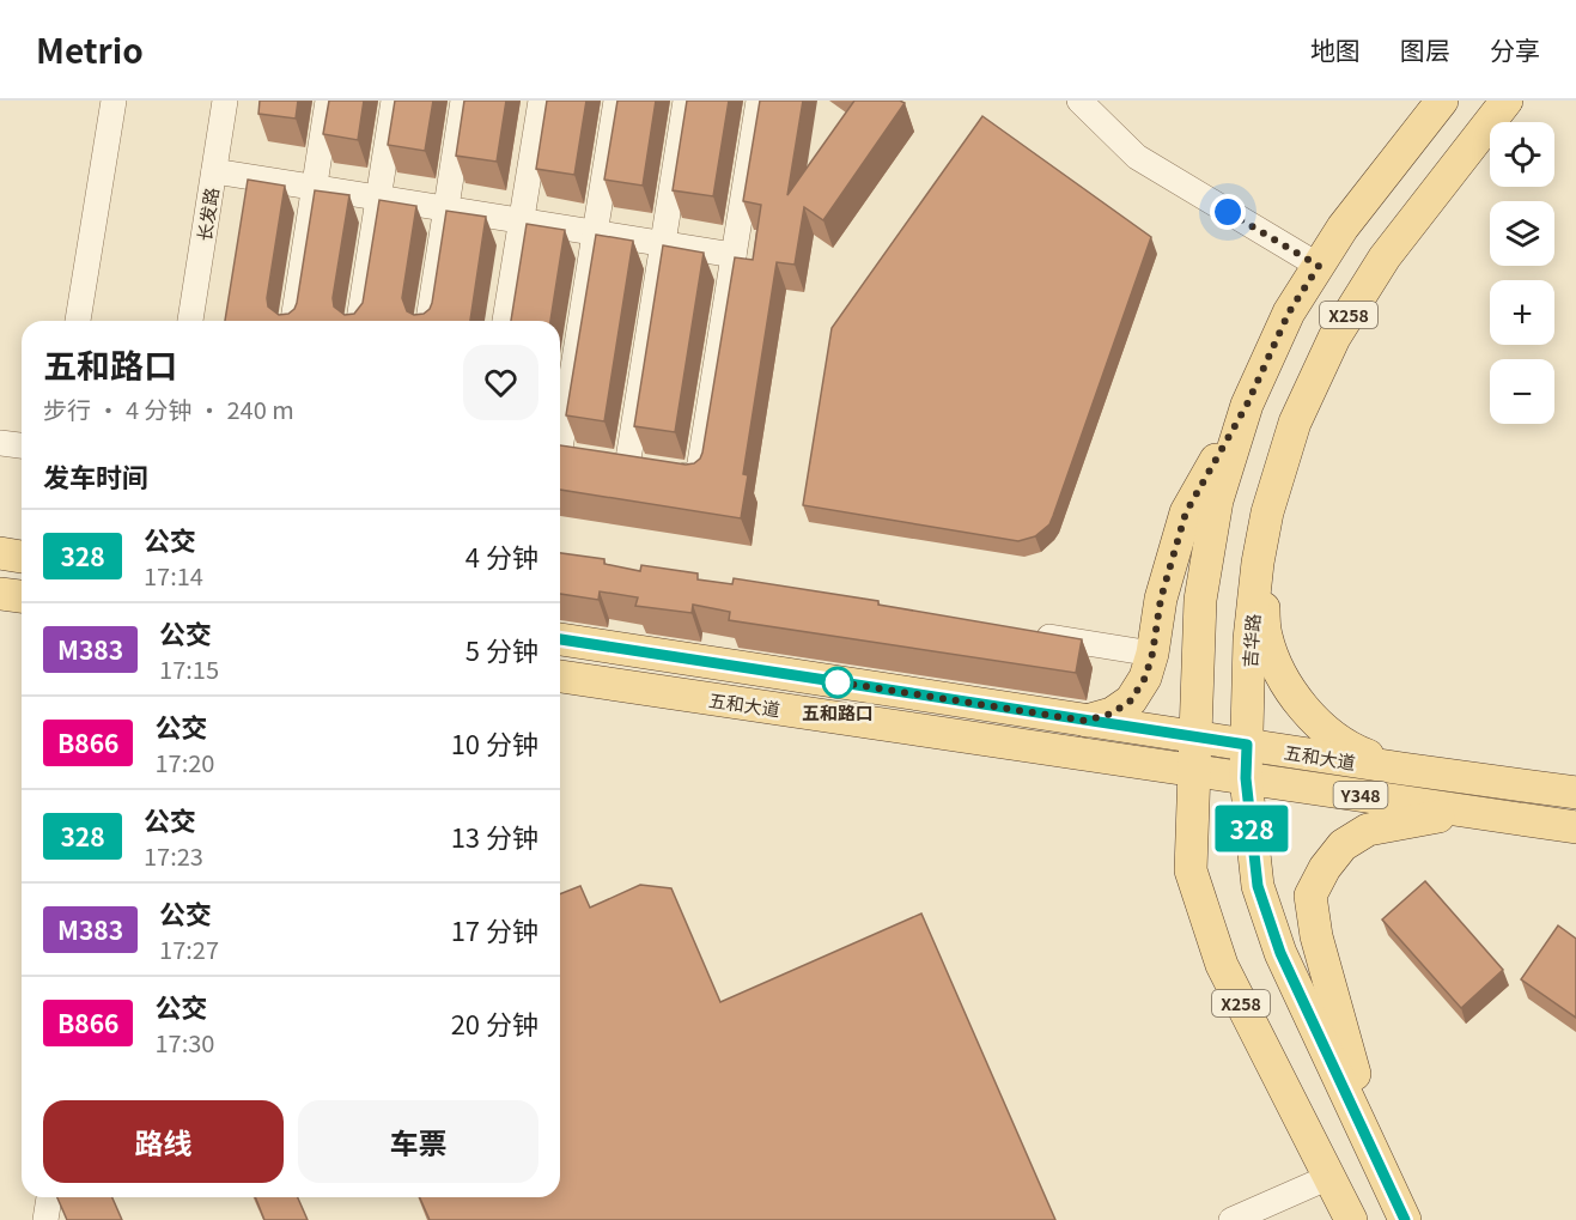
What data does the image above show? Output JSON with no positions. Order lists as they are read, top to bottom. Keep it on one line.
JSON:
{"streets":{"main road":["X258","吉华路","五和大道","Y348"],"street":["长发路"]},"crossings":[["X258","五和大道"],["吉华路","五和大道"]],"places":["五和路口"],"lines":["bus line 328"],"page":{"header":"Metrio","nav":["地图","图层","分享"],"on_map":"328","map_buttons":["+","−"],"heading":[["五和路口","步行 · 4 分钟 · 240 m"],"发车时间"],"list":[{"mark":"328","name":"公交","note":"17:14","value":"4 分钟"},{"mark":"M383","name":"公交","note":"17:15","value":"5 分钟"},{"mark":"B866","name":"公交","note":"17:20","value":"10 分钟"},{"mark":"328","name":"公交","note":"17:23","value":"13 分钟"},{"mark":"M383","name":"公交","note":"17:27","value":"17 分钟"},{"mark":"B866","name":"公交","note":"17:30","value":"20 分钟"}],"buttons":["路线","车票"]}}
